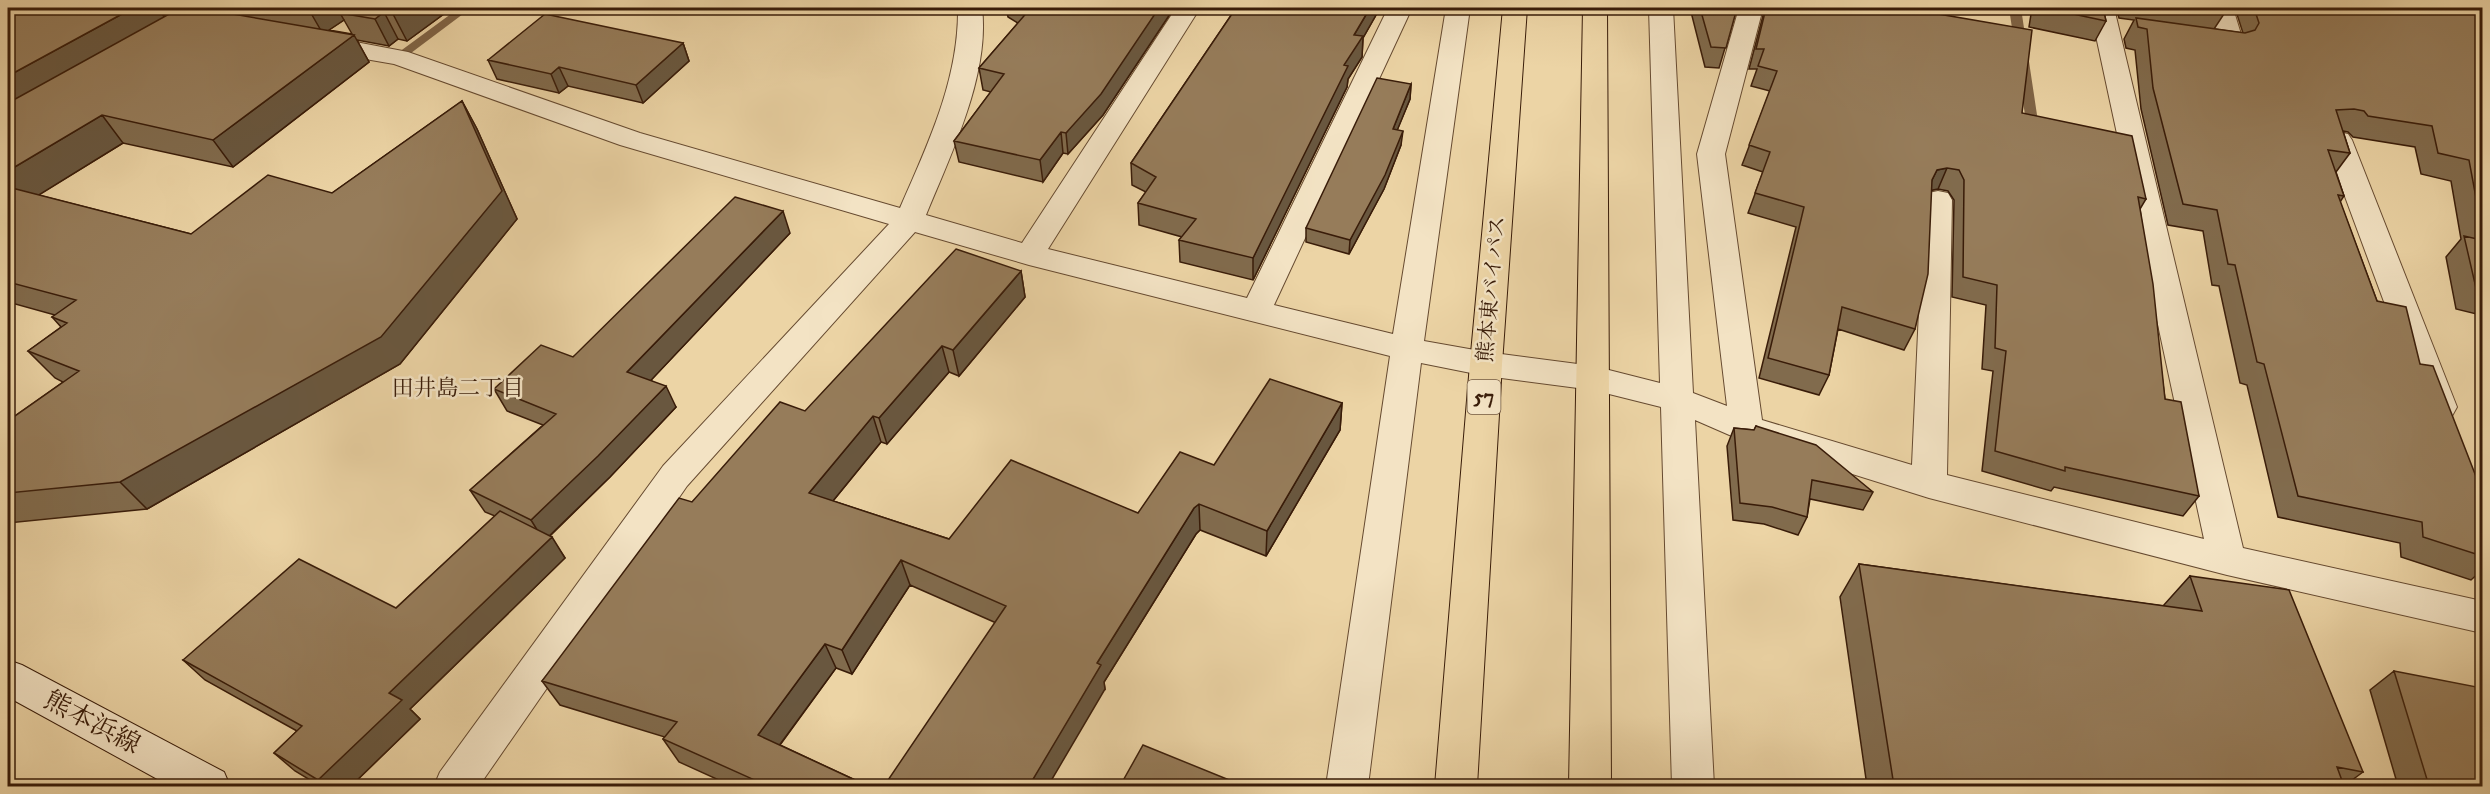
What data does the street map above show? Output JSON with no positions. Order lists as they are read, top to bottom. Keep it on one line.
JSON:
{"streets":{"highway":["熊本東バイパス","57"],"street":["熊本浜線"]},"districts":["田井島二丁目"]}
